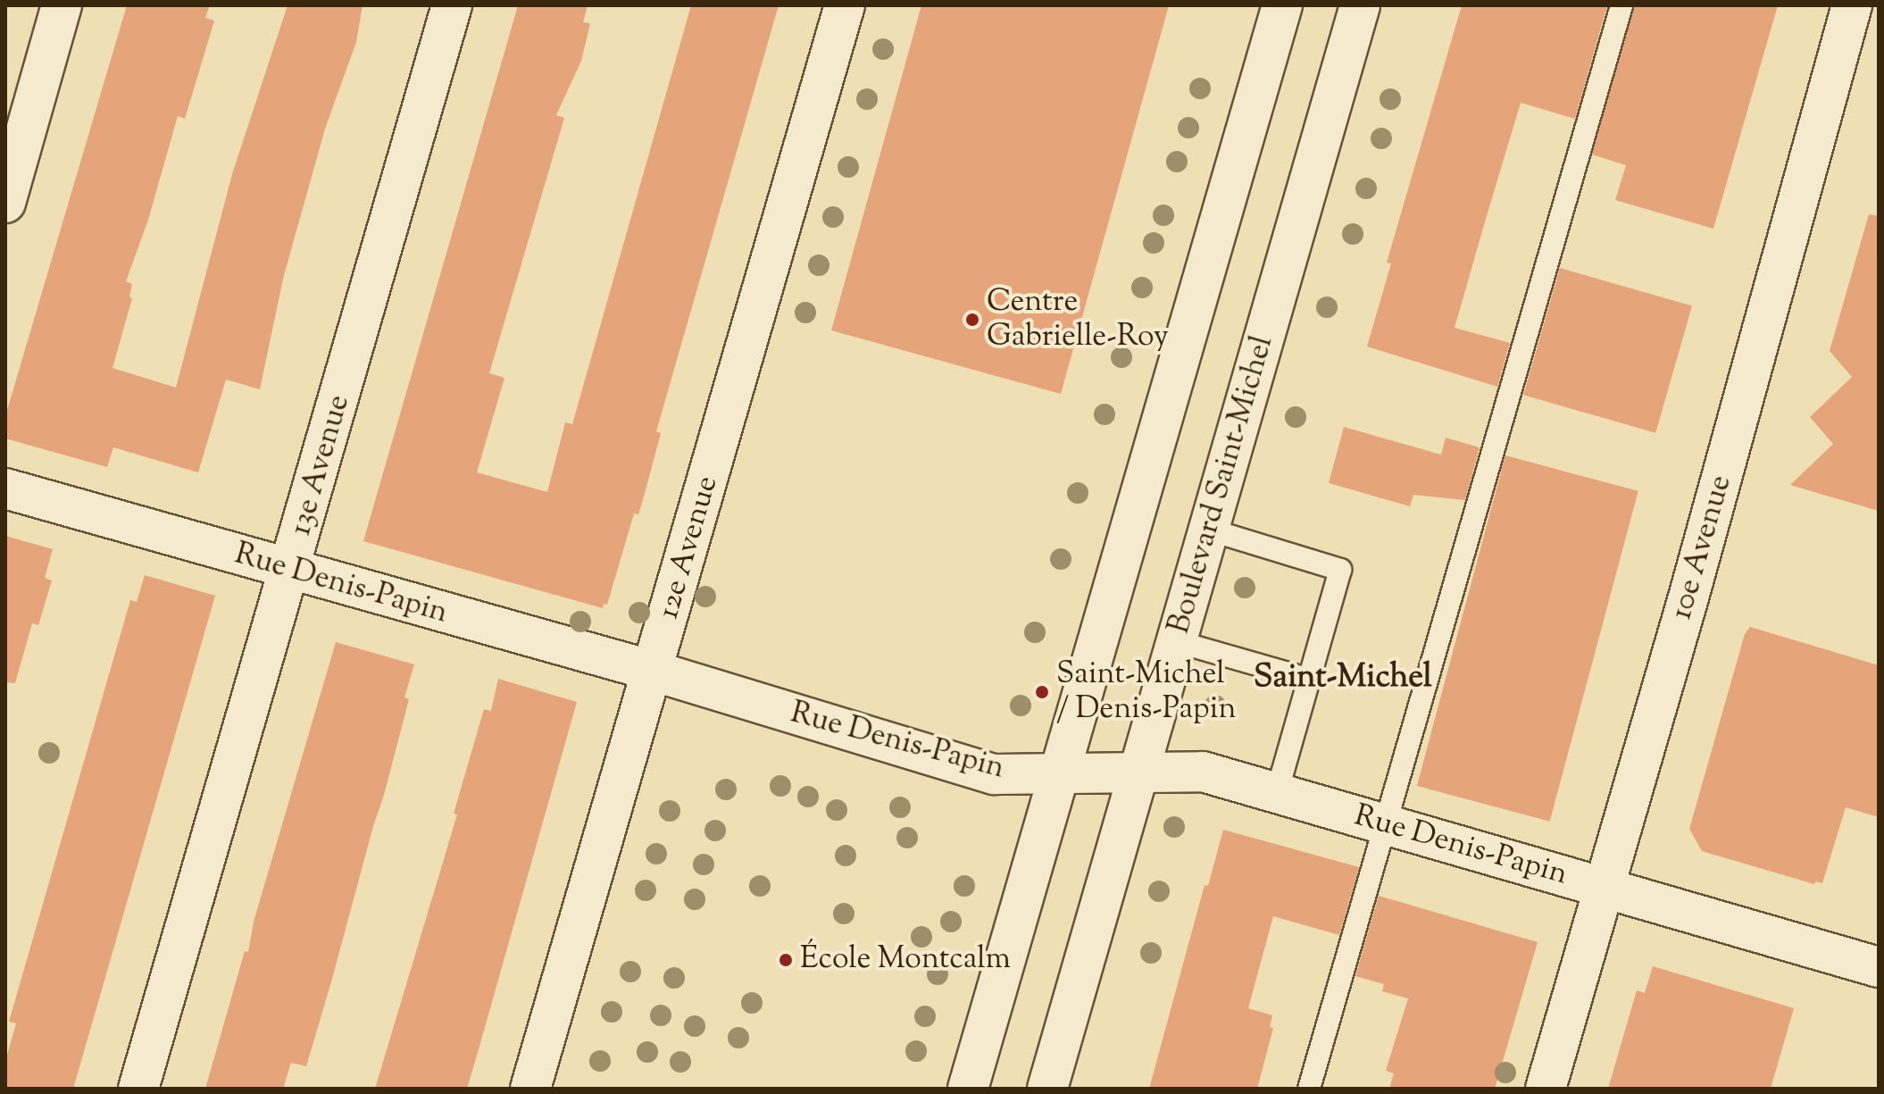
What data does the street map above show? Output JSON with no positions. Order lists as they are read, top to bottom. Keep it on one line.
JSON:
{"streets":{"street":["13e Avenue","Boulevard Saint-Michel","12e Avenue","10e Avenue","Rue Denis-Papin"]},"crossings":[["13e Avenue","Rue Denis-Papin"],["Boulevard Saint-Michel","Rue Denis-Papin"],["12e Avenue","Rue Denis-Papin"],["10e Avenue","Rue Denis-Papin"]],"districts":["Saint-Michel"],"places":["Centre Gabrielle-Roy","Saint-Michel / Denis-Papin","École Montcalm"]}
